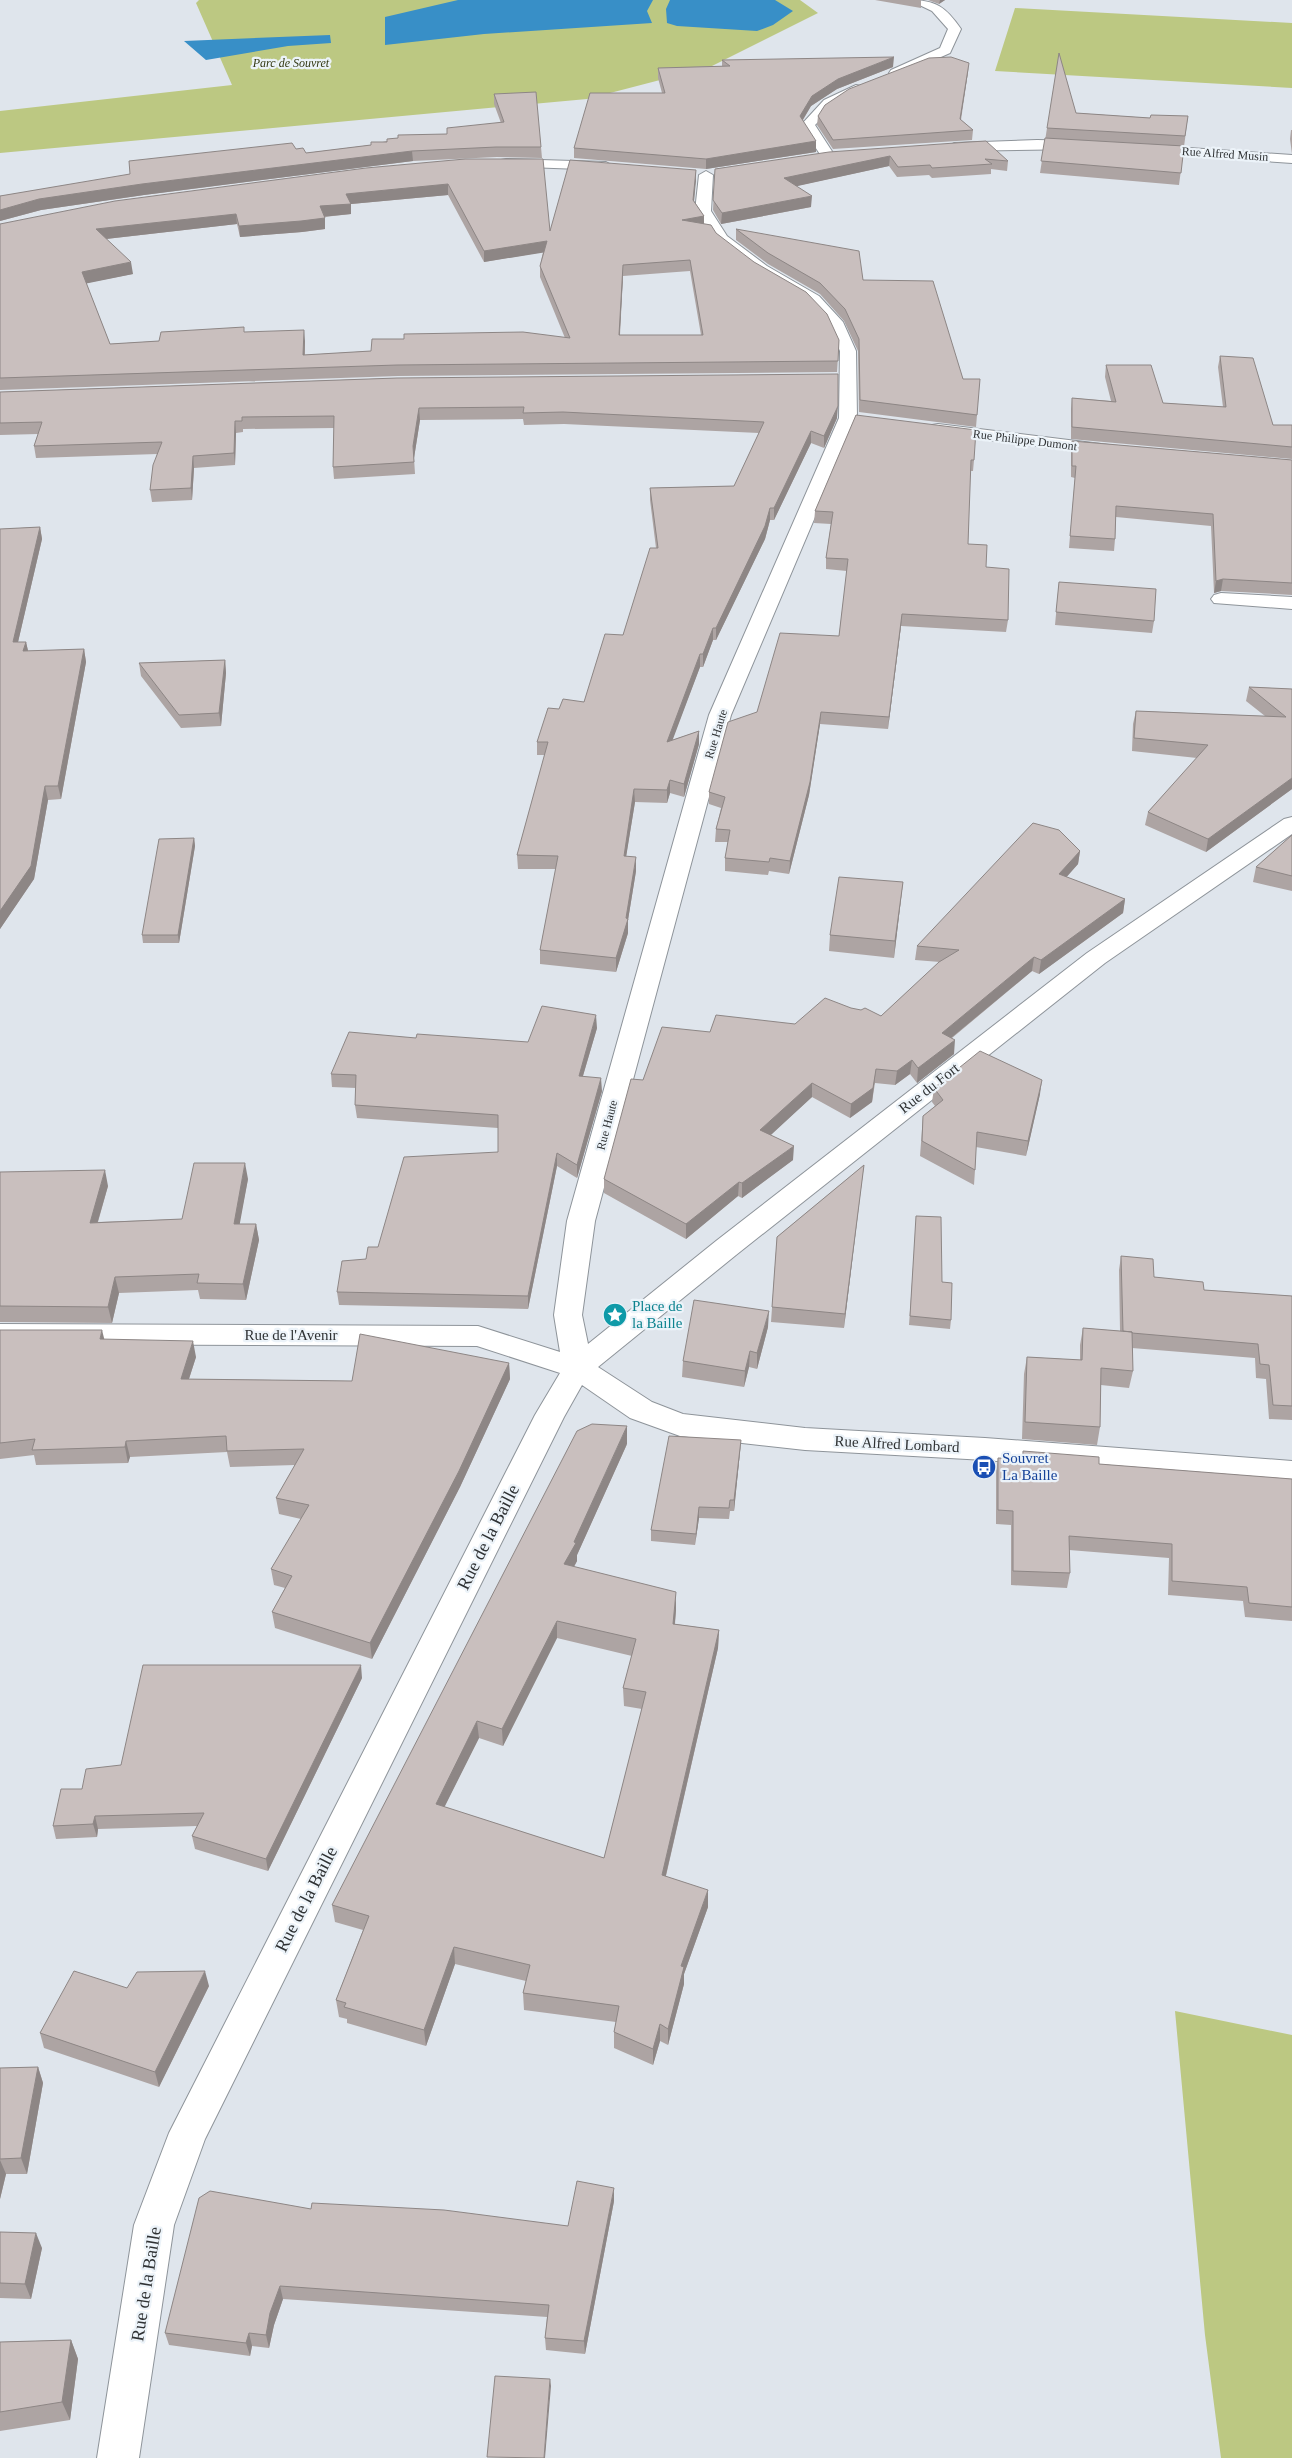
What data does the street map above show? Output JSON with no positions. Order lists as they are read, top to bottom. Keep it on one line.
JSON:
{"streets":{"street":["Rue Alfred Musin","Rue Philippe Dumont","Rue Haute","Rue du Fort","Rue de l'Avenir","Rue Alfred Lombard","Rue de la Baille"]},"crossings":[["Rue Haute","Rue du Fort"],["Rue Haute","Rue de l'Avenir"],["Rue Haute","Rue Alfred Lombard"],["Rue Haute","Rue de la Baille"],["Rue du Fort","Rue de l'Avenir"],["Rue du Fort","Rue Alfred Lombard"],["Rue du Fort","Rue de la Baille"],["Rue de l'Avenir","Rue Alfred Lombard"],["Rue de l'Avenir","Rue de la Baille"],["Rue Alfred Lombard","Rue de la Baille"]],"parks":["Parc de Souvret"],"places":{"place":["Place de la Baille"],"bus stop":["Souvret La Baille"]}}
